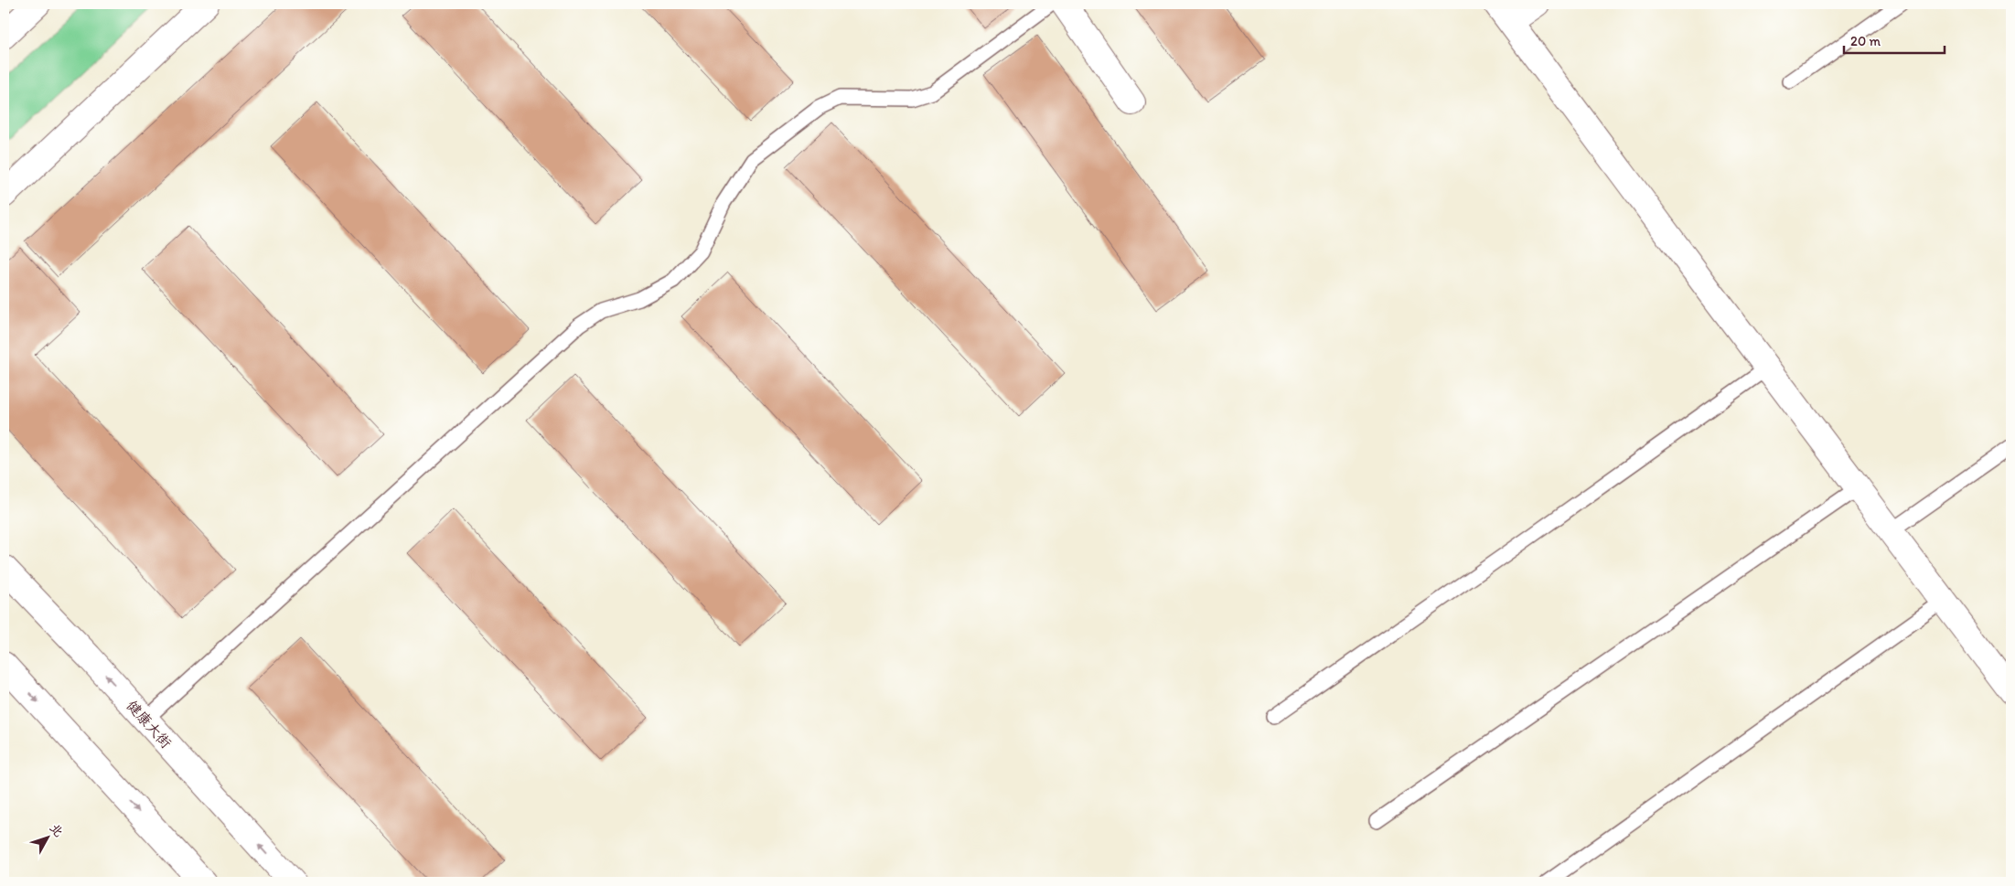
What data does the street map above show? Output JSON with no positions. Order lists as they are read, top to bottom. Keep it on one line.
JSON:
{"streets":{"street":["健康大街"]},"scale_bar":"20 m","north":"top right"}
